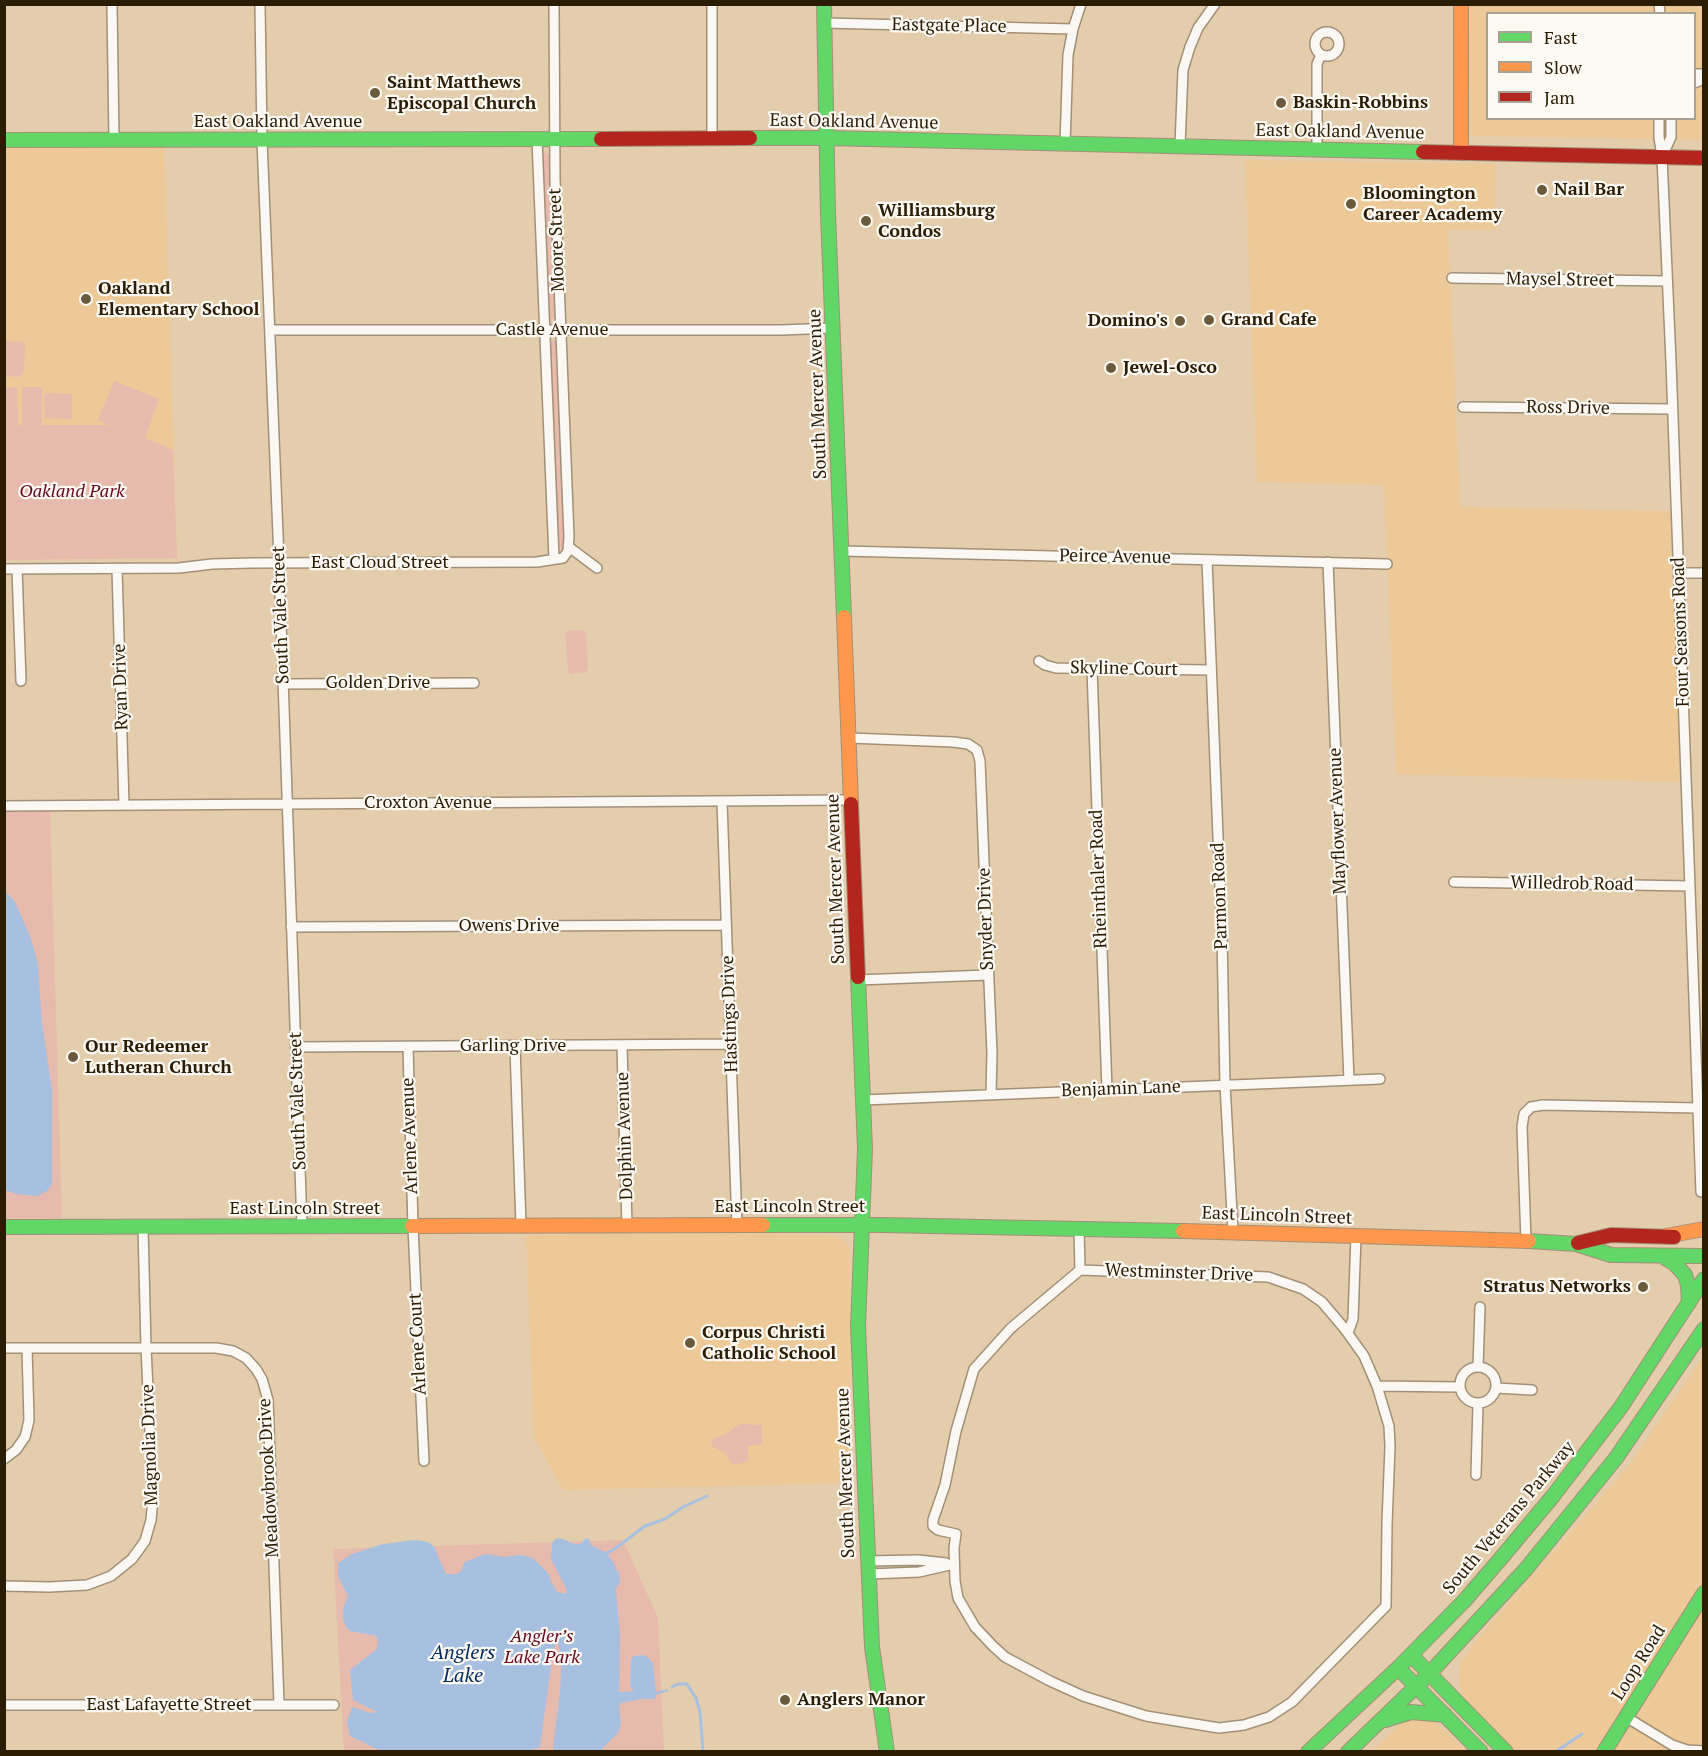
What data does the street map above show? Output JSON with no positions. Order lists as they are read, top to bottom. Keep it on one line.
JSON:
{"streets":{"main road":["East Oakland Avenue","South Mercer Avenue","East Lincoln Street","South Veterans Parkway","Loop Road"],"street":["Eastgate Place","Moore Street","Maysel Street","Castle Avenue","Ross Drive","Peirce Avenue","East Cloud Street","South Vale Street","Four Seasons Road","Skyline Court","Golden Drive","Ryan Drive","Croxton Avenue","Mayflower Avenue","Rheinthaler Road","Willedrob Road","Parmon Road","Snyder Drive","Owens Drive","Hastings Drive","Garling Drive","Benjamin Lane","Arlene Avenue","Dolphin Avenue","Westminster Drive","Arlene Court","Magnolia Drive","Meadowbrook Drive","East Lafayette Street"]},"crossings":[["Eastgate Place","South Mercer Avenue"],["East Oakland Avenue","Moore Street"],["East Oakland Avenue","South Mercer Avenue"],["East Oakland Avenue","South Vale Street"],["East Oakland Avenue","Four Seasons Road"],["Moore Street","Castle Avenue"],["Moore Street","East Cloud Street"],["Maysel Street","Four Seasons Road"],["Castle Avenue","South Mercer Avenue"],["Castle Avenue","South Vale Street"],["South Mercer Avenue","Peirce Avenue"],["South Mercer Avenue","Croxton Avenue"],["South Mercer Avenue","Snyder Drive"],["South Mercer Avenue","Benjamin Lane"],["South Mercer Avenue","East Lincoln Street"],["Ross Drive","Four Seasons Road"],["Peirce Avenue","Mayflower Avenue"],["Peirce Avenue","Parmon Road"],["East Cloud Street","South Vale Street"],["East Cloud Street","Ryan Drive"],["South Vale Street","Golden Drive"],["South Vale Street","Croxton Avenue"],["South Vale Street","Owens Drive"],["South Vale Street","Garling Drive"],["South Vale Street","East Lincoln Street"],["Four Seasons Road","Willedrob Road"],["Skyline Court","Rheinthaler Road"],["Skyline Court","Parmon Road"],["Ryan Drive","Croxton Avenue"],["Croxton Avenue","Hastings Drive"],["Mayflower Avenue","Benjamin Lane"],["Rheinthaler Road","Benjamin Lane"],["Parmon Road","Benjamin Lane"],["Parmon Road","East Lincoln Street"],["Snyder Drive","Benjamin Lane"],["Owens Drive","Hastings Drive"],["Hastings Drive","Garling Drive"],["Hastings Drive","East Lincoln Street"],["Garling Drive","Arlene Avenue"],["Garling Drive","Dolphin Avenue"],["Arlene Avenue","East Lincoln Street"],["Arlene Avenue","Arlene Court"],["Dolphin Avenue","East Lincoln Street"],["East Lincoln Street","Arlene Court"],["East Lincoln Street","Magnolia Drive"],["Magnolia Drive","Meadowbrook Drive"],["Meadowbrook Drive","East Lafayette Street"]],"water":["Anglers Lake"],"parks":["Oakland Park","Angler’s Lake Park"],"places":["Saint Matthews Episcopal Church","Baskin-Robbins","Nail Bar","Bloomington Career Academy","Williamsburg Condos","Oakland Elementary School","Grand Cafe","Domino's","Jewel-Osco","Our Redeemer Lutheran Church","Stratus Networks","Corpus Christi Catholic School","Anglers Manor"],"legend":["Fast","Slow","Jam"]}
